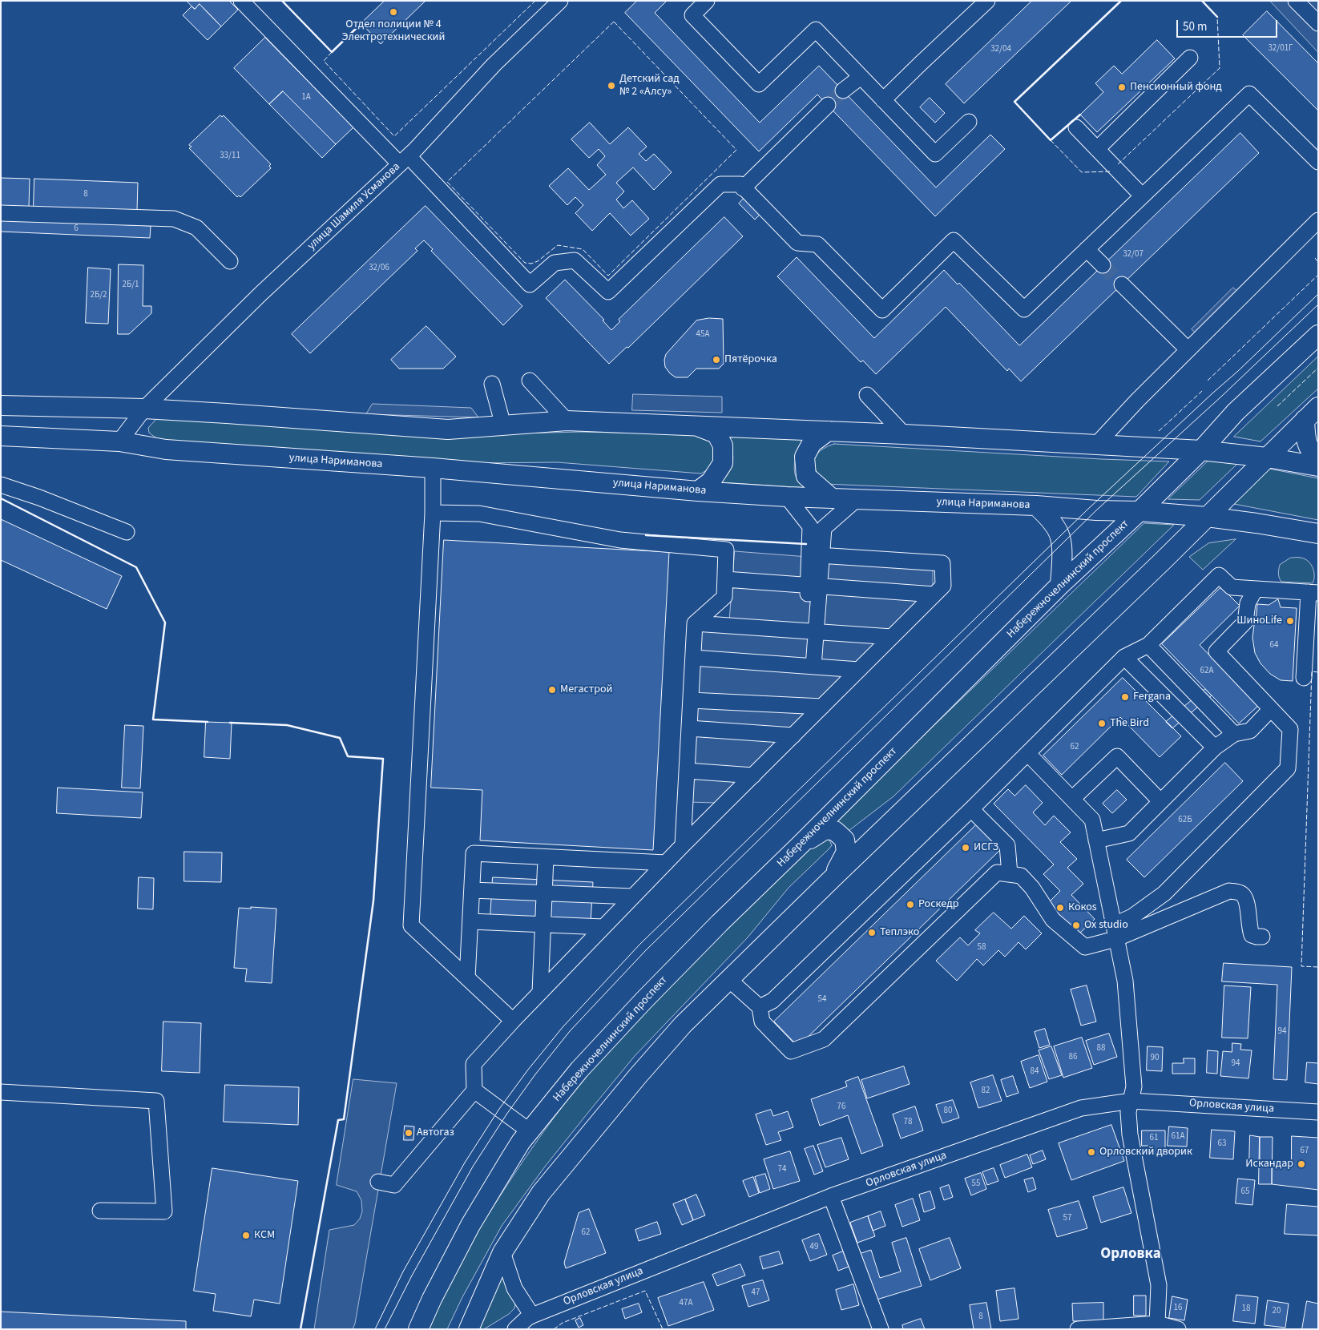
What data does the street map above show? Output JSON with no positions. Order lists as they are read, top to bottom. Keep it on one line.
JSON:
{"streets":{"main road":["улица Нариманова","Набережночелнинский проспект"],"street":["улица Шамиля Усманова","Орловская улица"]},"crossings":[["улица Шамиля Усманова","улица Нариманова"],["улица Нариманова","Набережночелнинский проспект"]],"districts":["Орловка"],"places":["Отдел полиции № 4 Электротехнический","Детский сад № 2 «Алсу»","Пенсионный фонд","Пятёрочка","ШиноLife","Мегастрой","Fergana","The Bird","ИСГЗ","Роскедр","Кокоs","Ox studio","Теплэко","Автогаз","Орловский дворик","Искандар","КСМ"],"house_numbers":["32/01Г","32/04","1А","33/11","8","6","32/07","32/06","2Б/1","2Б/2","45А","64","62А","62","62Б","58","54","94","88","86","90","94","84","82","76","80","78","61А","61","63","67","74","55","65","57","62","49","47","47А","16","18","20","8"],"scale_bar":"50 m"}
